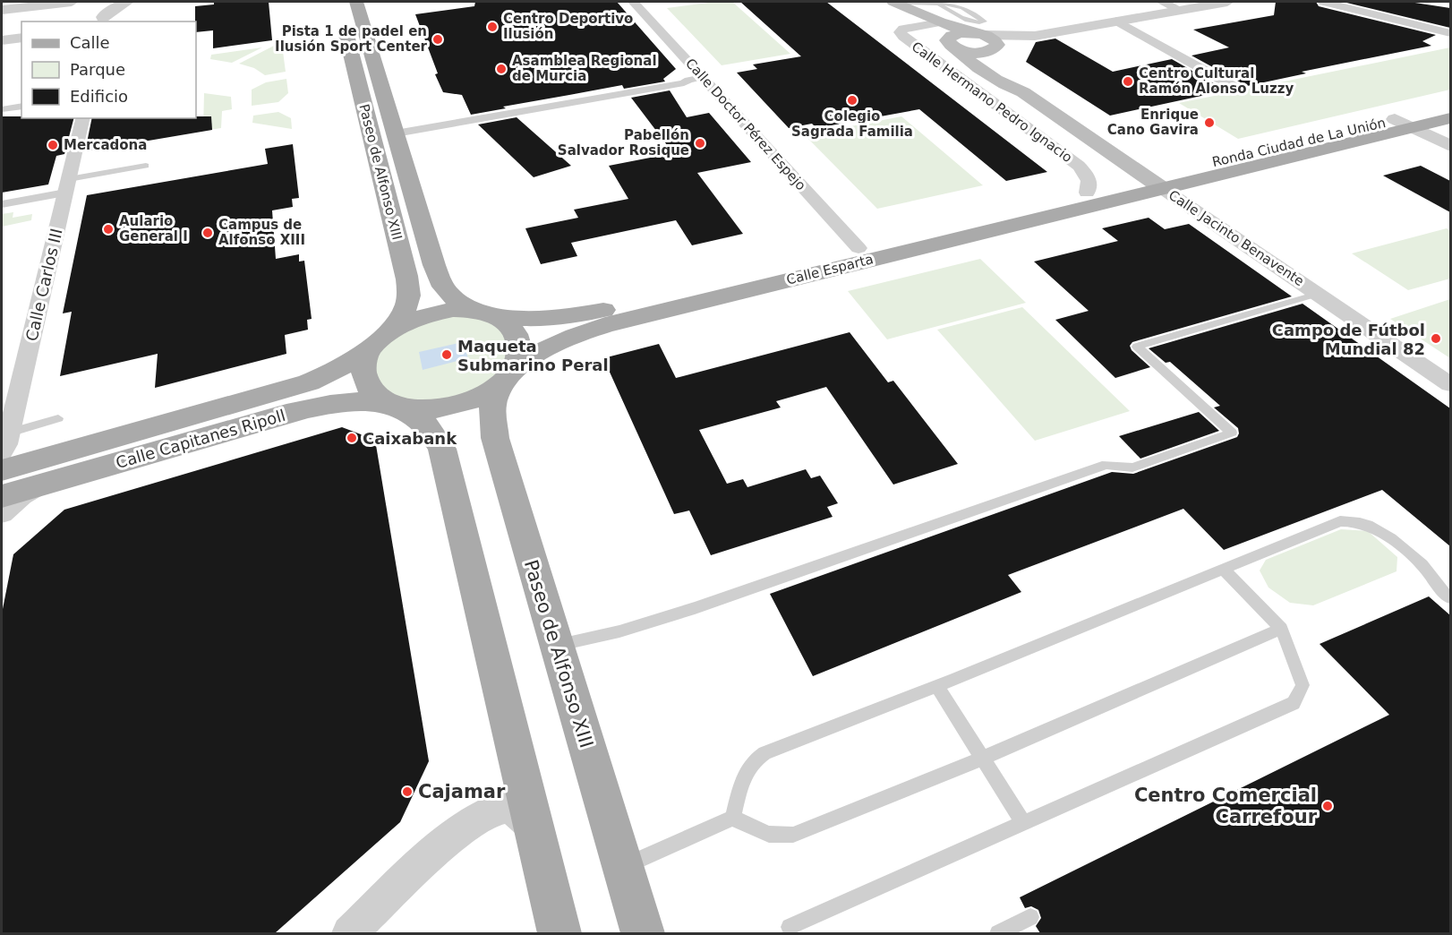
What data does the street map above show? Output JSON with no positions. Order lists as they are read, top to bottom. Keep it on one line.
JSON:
{"streets":{"main road":["Ronda Ciudad de La Unión","Paseo de Alfonso XIII","Calle Jacinto Benavente","Calle Esparta","Calle Capitanes Ripoll"],"street":["Calle Hermano Pedro Ignacio","Calle Doctor Pérez Espejo","Calle Carlos III"]},"crossings":[["Calle Hermano Pedro Ignacio","Calle Jacinto Benavente"],["Calle Hermano Pedro Ignacio","Calle Esparta"],["Calle Doctor Pérez Espejo","Calle Esparta"],["Ronda Ciudad de La Unión","Calle Jacinto Benavente"],["Ronda Ciudad de La Unión","Calle Esparta"],["Paseo de Alfonso XIII","Calle Esparta"],["Paseo de Alfonso XIII","Calle Capitanes Ripoll"],["Calle Jacinto Benavente","Calle Esparta"],["Calle Esparta","Calle Capitanes Ripoll"]],"places":["Centro Deportivo Ilusión","Pista 1 de padel en Ilusión Sport Center","Asamblea Regional de Murcia","Centro Cultural Ramón Alonso Luzzy","Colegio Sagrada Familia","Enrique Cano Gavira","Pabellón Salvador Rosique","Mercadona","Aulario General I","Campus de Alfonso XIII","Campo de Fútbol Mundial 82","Maqueta Submarino Peral","Caixabank","Cajamar","Centro Comercial Carrefour"],"legend":["Calle","Parque","Edificio"]}
